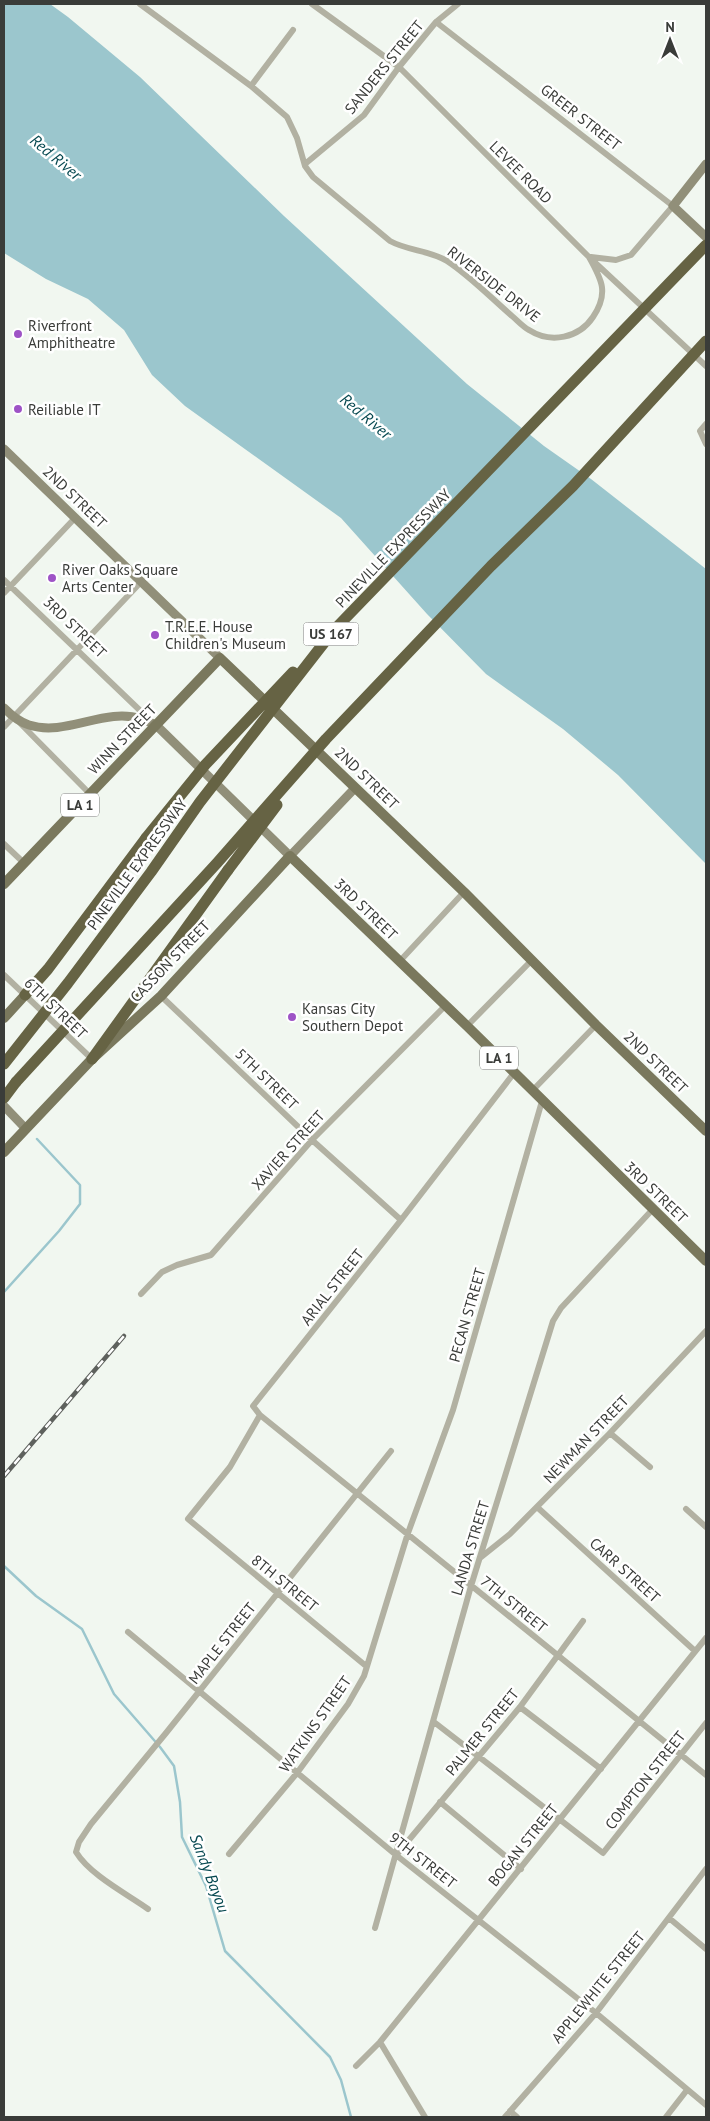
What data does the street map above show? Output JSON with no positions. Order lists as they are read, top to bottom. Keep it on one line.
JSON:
{"streets":{"highway":["PINEVILLE EXPRESSWAY","US 167"],"main road":["GREER STREET","2ND STREET","3RD STREET","WINN STREET","LA 1","CASSON STREET"],"street":["SANDERS STREET","LEVEE ROAD","RIVERSIDE DRIVE","6TH STREET","5TH STREET","XAVIER STREET","ARIAL STREET","PECAN STREET","NEWMAN STREET","LANDA STREET","CARR STREET","8TH STREET","7TH STREET","MAPLE STREET","WATKINS STREET","PALMER STREET","COMPTON STREET","BOGAN STREET","9TH STREET","APPLEWHITE STREET"]},"crossings":[["SANDERS STREET","GREER STREET"],["SANDERS STREET","LEVEE ROAD"],["SANDERS STREET","RIVERSIDE DRIVE"],["LEVEE ROAD","RIVERSIDE DRIVE"],["2ND STREET","WINN STREET"],["2ND STREET","CASSON STREET"],["3RD STREET","WINN STREET"],["3RD STREET","CASSON STREET"],["3RD STREET","XAVIER STREET"],["3RD STREET","ARIAL STREET"],["3RD STREET","PECAN STREET"],["3RD STREET","LANDA STREET"],["CASSON STREET","6TH STREET"],["CASSON STREET","5TH STREET"],["5TH STREET","XAVIER STREET"],["5TH STREET","ARIAL STREET"],["ARIAL STREET","8TH STREET"],["ARIAL STREET","7TH STREET"],["PECAN STREET","7TH STREET"],["PECAN STREET","WATKINS STREET"],["NEWMAN STREET","LANDA STREET"],["NEWMAN STREET","CARR STREET"],["LANDA STREET","7TH STREET"],["LANDA STREET","PALMER STREET"],["LANDA STREET","9TH STREET"],["CARR STREET","BOGAN STREET"],["8TH STREET","MAPLE STREET"],["8TH STREET","WATKINS STREET"],["7TH STREET","MAPLE STREET"],["7TH STREET","WATKINS STREET"],["7TH STREET","PALMER STREET"],["7TH STREET","COMPTON STREET"],["7TH STREET","BOGAN STREET"],["MAPLE STREET","9TH STREET"],["WATKINS STREET","9TH STREET"],["PALMER STREET","9TH STREET"],["COMPTON STREET","BOGAN STREET"],["BOGAN STREET","9TH STREET"],["9TH STREET","APPLEWHITE STREET"]],"water":["Red River","Sandy Bayou"],"places":["Riverfront Amphitheatre","Reiliable IT","River Oaks Square Arts Center","T.R.E.E. House Children's Museum","Kansas City Southern Depot"],"north":"top"}
